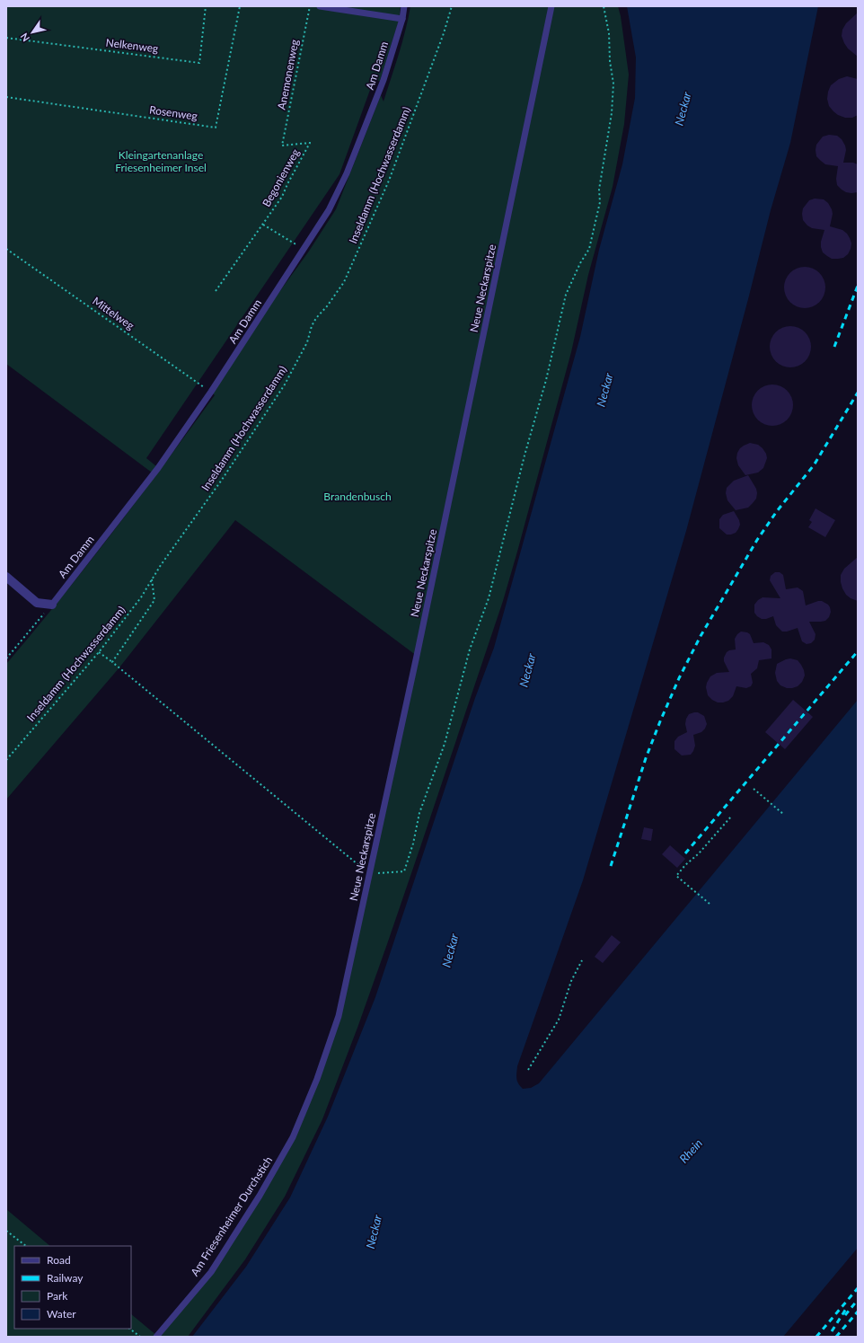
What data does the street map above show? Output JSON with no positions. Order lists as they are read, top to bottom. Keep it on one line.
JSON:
{"streets":{"lane":["Am Damm","Neue Neckarspitze","Am Friesenheimer Durchstich"],"path":["Nelkenweg","Anemonenweg","Rosenweg","Inseldamm (Hochwasserdamm)","Begonienweg","Mittelweg"]},"crossings":[["Am Damm","Mittelweg"],["Anemonenweg","Begonienweg"],["Neue Neckarspitze","Am Friesenheimer Durchstich"]],"water":["Neckar","Rhein"],"parks":["Kleingartenanlage Friesenheimer Insel","Brandenbusch"],"legend":["Road","Railway","Park","Water"],"north":"bottom left"}
